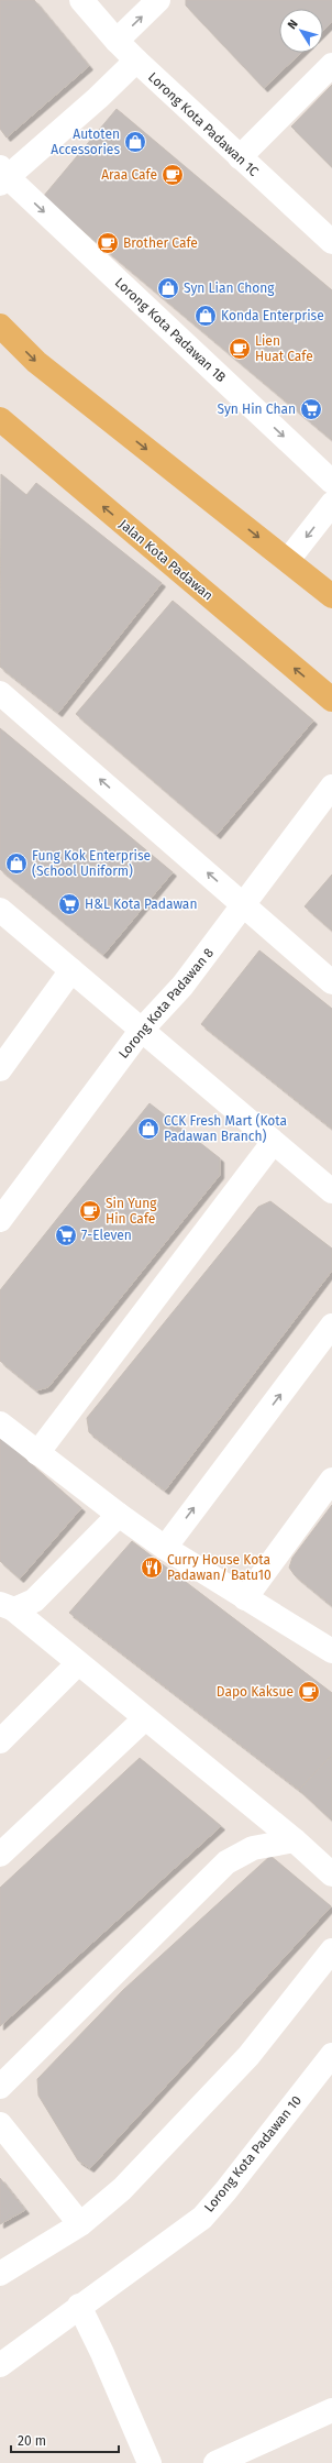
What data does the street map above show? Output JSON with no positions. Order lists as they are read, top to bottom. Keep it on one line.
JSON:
{"streets":{"main road":["Jalan Kota Padawan"],"street":["Lorong Kota Padawan 1C","Lorong Kota Padawan 1B","Lorong Kota Padawan 8","Lorong Kota Padawan 10"]},"one_way":["Lorong Kota Padawan 1B"],"places":{"shop":["Autoten Accessories","Syn Lian Chong","Konda Enterprise","Fung Kok Enterprise (School Uniform)","CCK Fresh Mart (Kota Padawan Branch)"],"cafe":["Araa Cafe","Brother Cafe","Lien Huat Cafe","Sin Yung Hin Cafe","Dapo Kaksue"],"supermarket":["Syn Hin Chan","H&L Kota Padawan","7-Eleven"],"restaurant":["Curry House Kota Padawan/ Batu10"]},"scale_bar":"20 m","north":"top left"}
